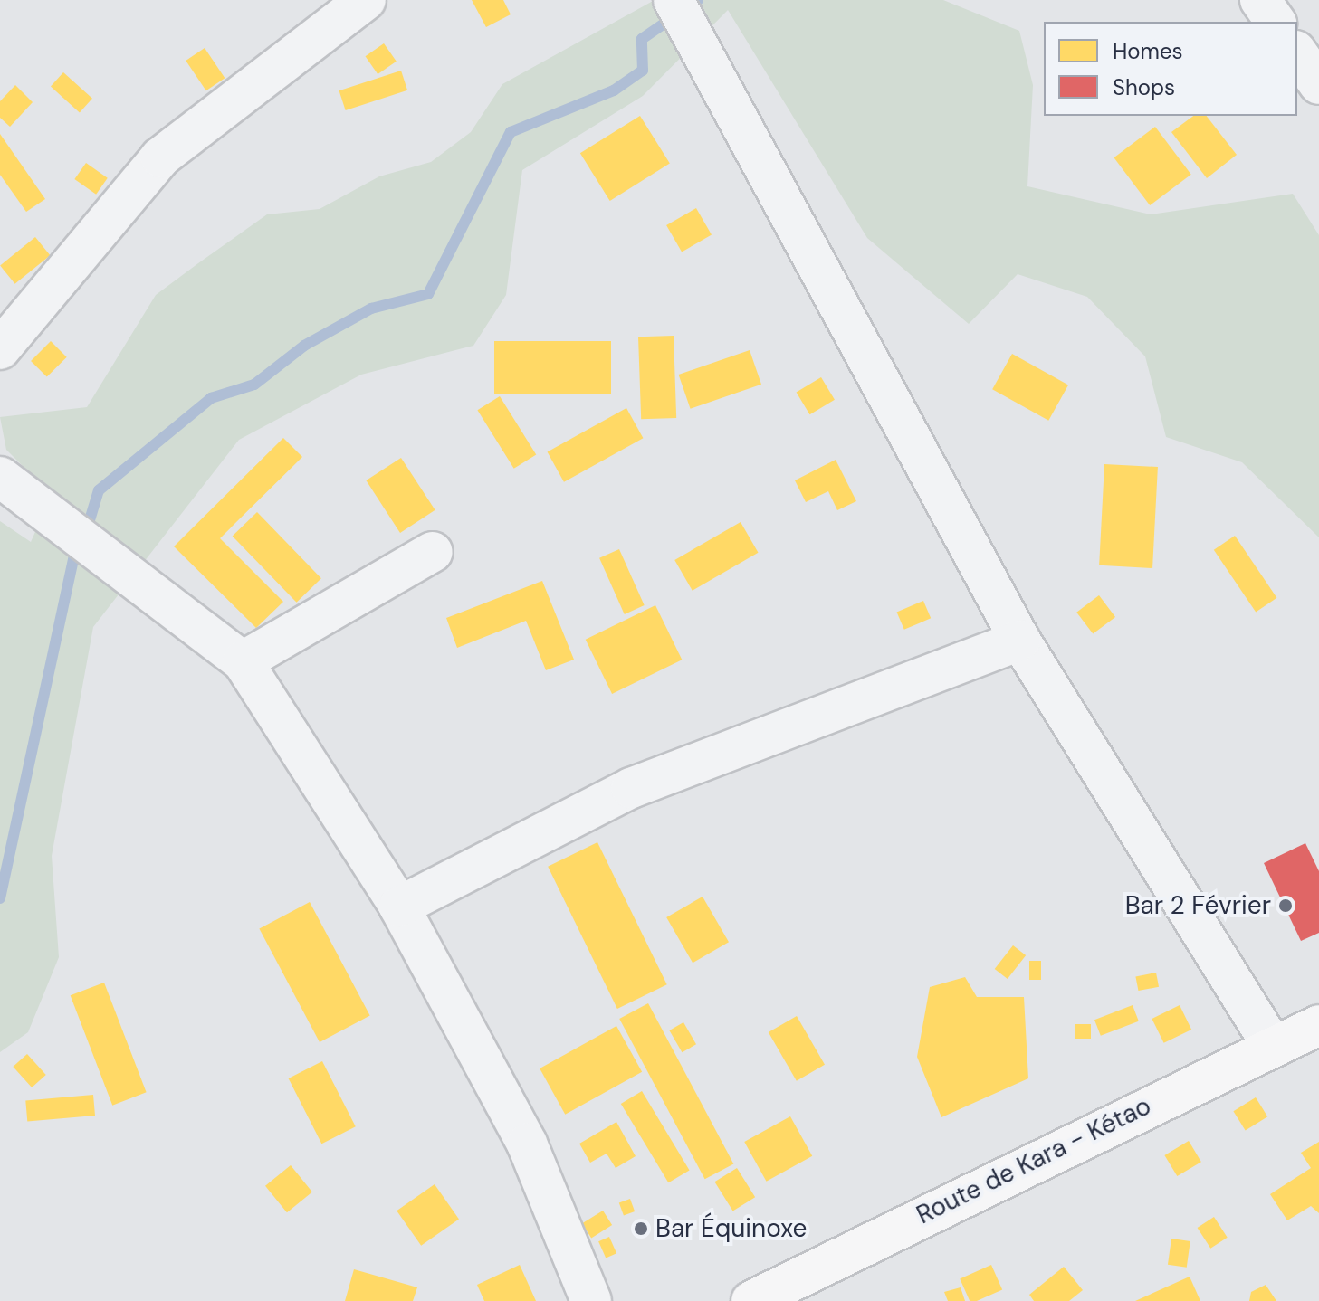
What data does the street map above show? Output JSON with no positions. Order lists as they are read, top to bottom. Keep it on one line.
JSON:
{"streets":{"main road":["Route de Kara - Kétao"]},"places":["Bar 2 Février","Bar Équinoxe"],"legend":["Homes","Shops"]}
